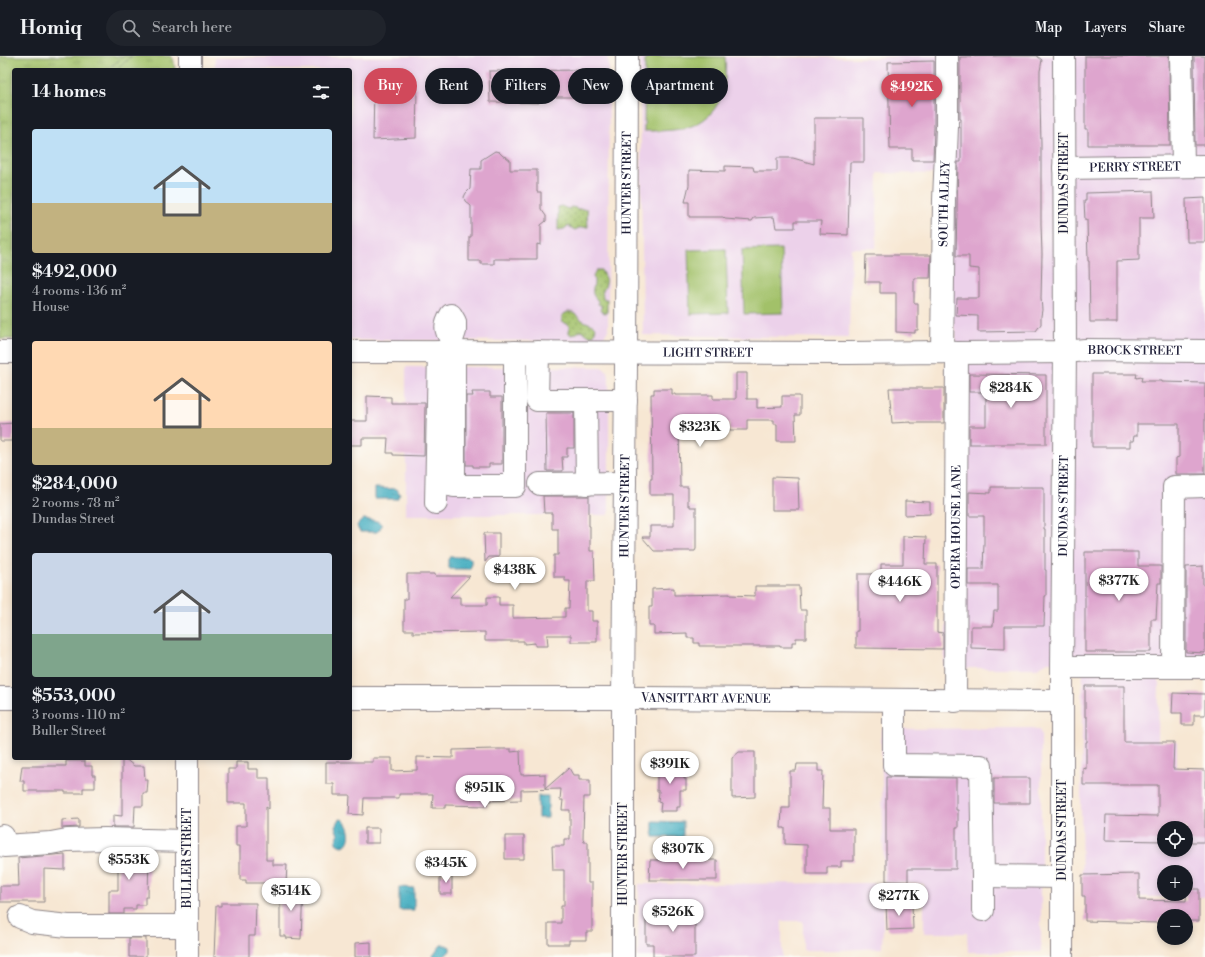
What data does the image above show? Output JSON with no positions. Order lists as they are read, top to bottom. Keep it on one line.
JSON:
{"streets":{"street":["PERRY STREET","HUNTER STREET","DUNDAS STREET","SOUTH ALLEY","BROCK STREET","LIGHT STREET","OPERA HOUSE LANE","VANSITTART AVENUE","BULLER STREET"]},"crossings":[["PERRY STREET","DUNDAS STREET"],["HUNTER STREET","LIGHT STREET"],["HUNTER STREET","VANSITTART AVENUE"],["DUNDAS STREET","BROCK STREET"],["DUNDAS STREET","LIGHT STREET"],["DUNDAS STREET","VANSITTART AVENUE"],["SOUTH ALLEY","LIGHT STREET"],["SOUTH ALLEY","OPERA HOUSE LANE"],["BROCK STREET","LIGHT STREET"],["LIGHT STREET","OPERA HOUSE LANE"],["OPERA HOUSE LANE","VANSITTART AVENUE"]],"page":{"header":"Homiq","search":"Search here","nav":["Map","Layers","Share"],"chip":["Buy","Rent","Filters","New","Apartment"],"heading":"14 homes","price":["$492K","$284K","$323K","$438K","$377K","$446K","$391K","$951K","$307K","$553K","$345K","$514K","$277K","$526K"],"list":[{"name":"$492,000","note":"4 rooms · 136 m² · House"},{"name":"$284,000","note":"2 rooms · 78 m² · Dundas Street"},{"name":"$553,000","note":"3 rooms · 110 m² · Buller Street"}],"map_buttons":["+","−"]}}
